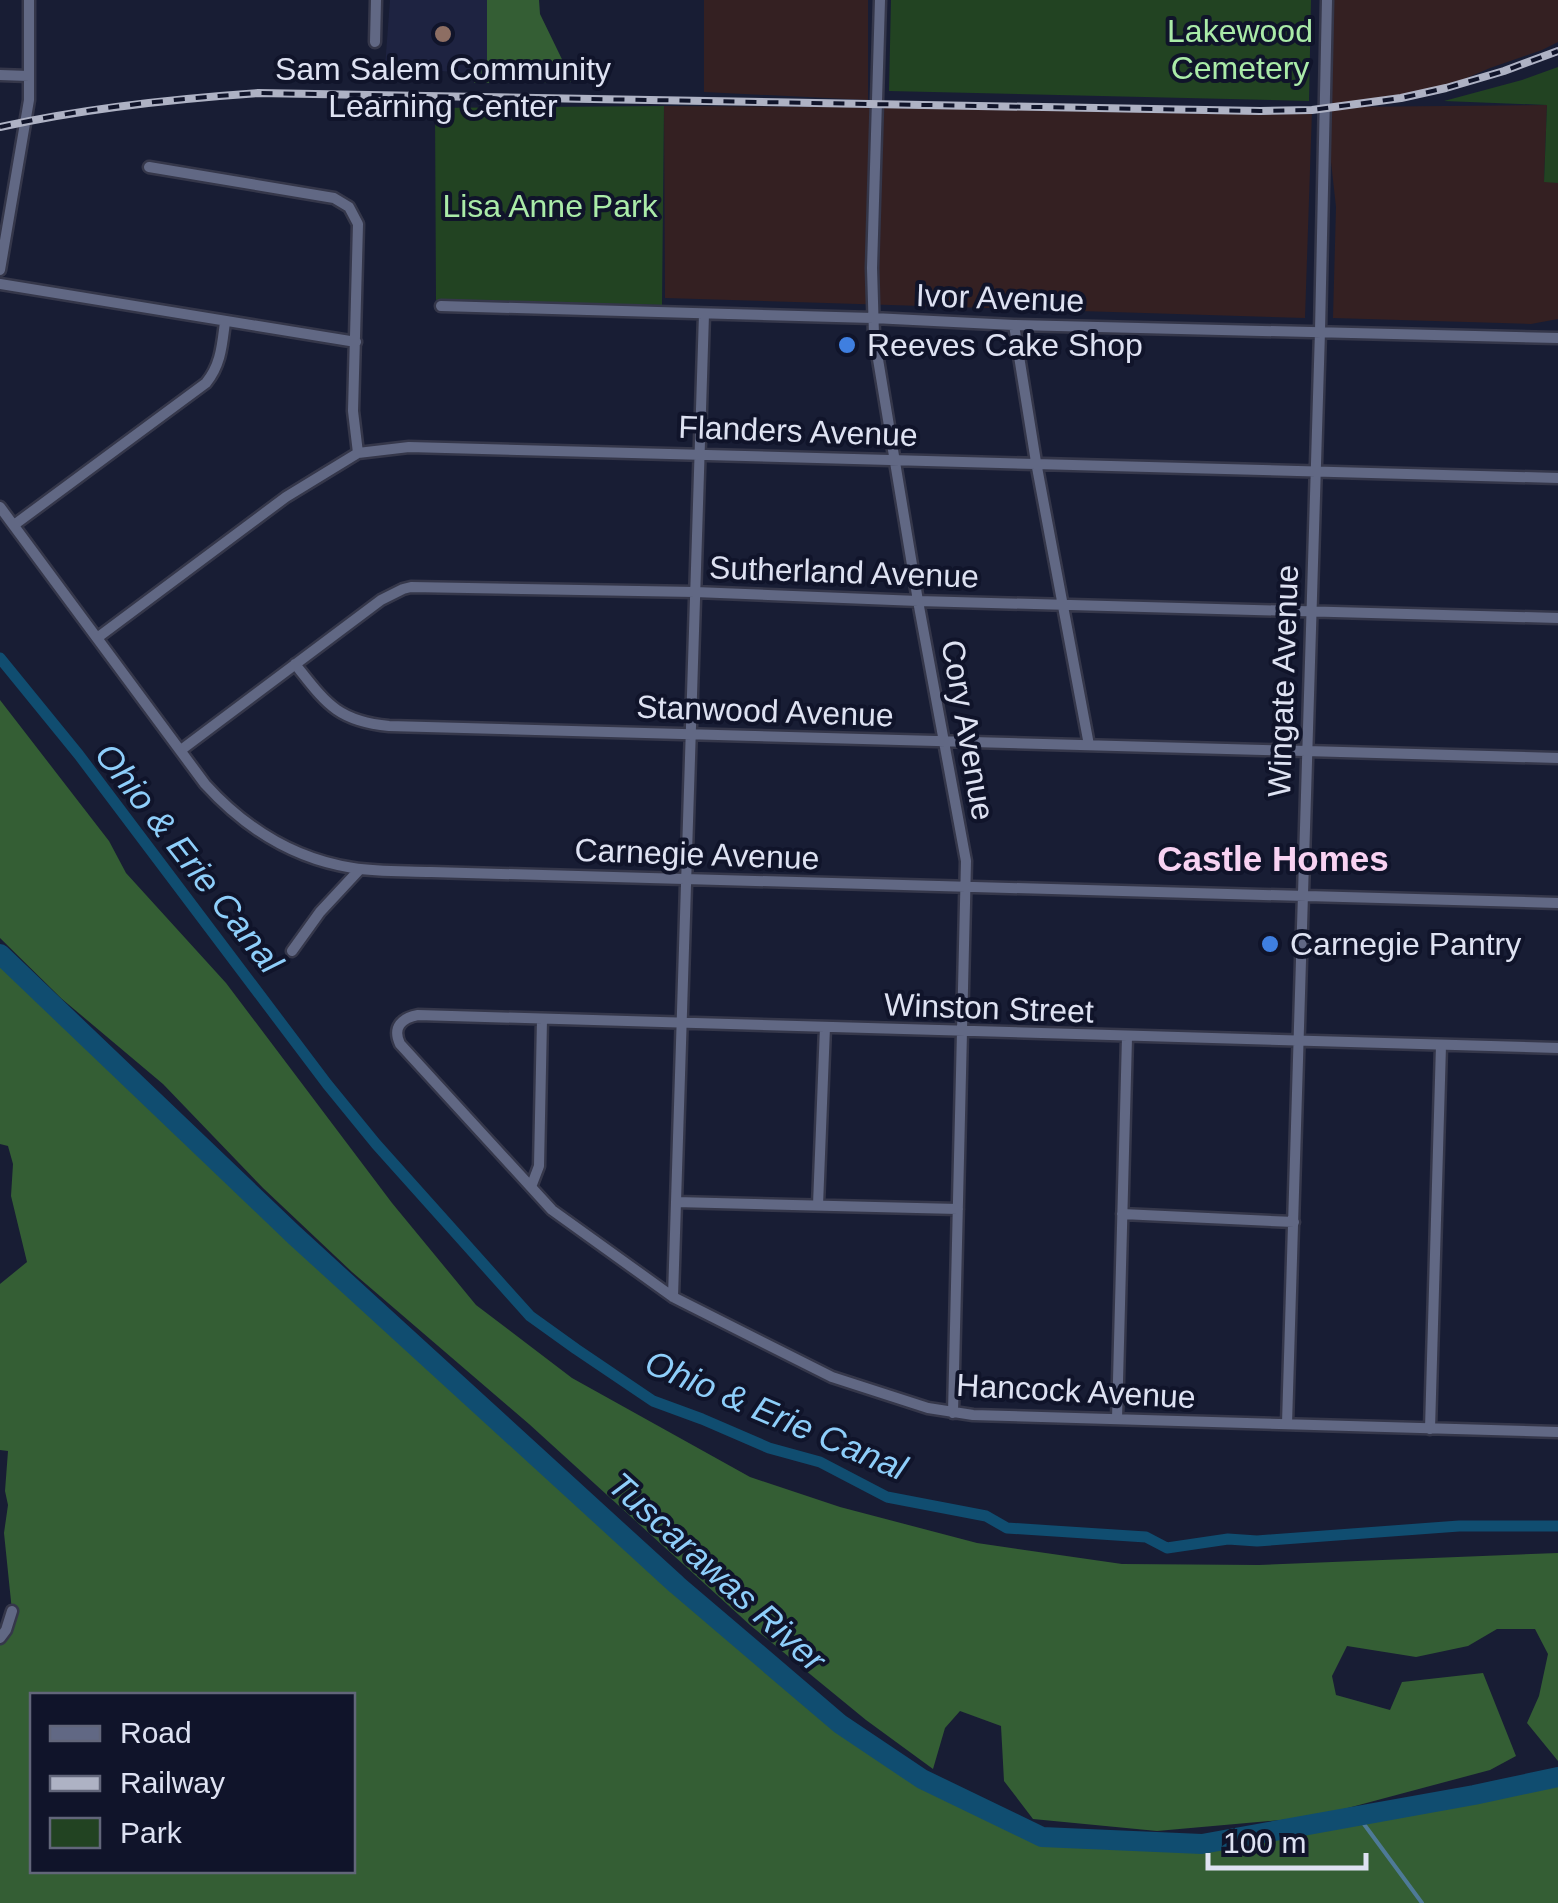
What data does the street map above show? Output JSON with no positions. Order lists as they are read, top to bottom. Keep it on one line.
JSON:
{"streets":{"street":["Ivor Avenue","Flanders Avenue","Sutherland Avenue","Wingate Avenue","Stanwood Avenue","Cory Avenue","Carnegie Avenue","Winston Street","Hancock Avenue"]},"crossings":[["Ivor Avenue","Wingate Avenue"],["Ivor Avenue","Cory Avenue"],["Flanders Avenue","Wingate Avenue"],["Flanders Avenue","Cory Avenue"],["Flanders Avenue","Carnegie Avenue"],["Sutherland Avenue","Wingate Avenue"],["Sutherland Avenue","Stanwood Avenue"],["Sutherland Avenue","Cory Avenue"],["Sutherland Avenue","Carnegie Avenue"],["Wingate Avenue","Stanwood Avenue"],["Wingate Avenue","Carnegie Avenue"],["Wingate Avenue","Winston Street"],["Wingate Avenue","Hancock Avenue"],["Stanwood Avenue","Cory Avenue"],["Cory Avenue","Carnegie Avenue"],["Cory Avenue","Winston Street"],["Cory Avenue","Hancock Avenue"],["Winston Street","Hancock Avenue"]],"districts":["Castle Homes"],"water":["Ohio & Erie Canal","Tuscarawas River"],"parks":["Lakewood Cemetery","Lisa Anne Park"],"places":["Sam Salem Community Learning Center","Reeves Cake Shop","Carnegie Pantry"],"legend":["Road","Railway","Park"],"scale_bar":"100 m"}
